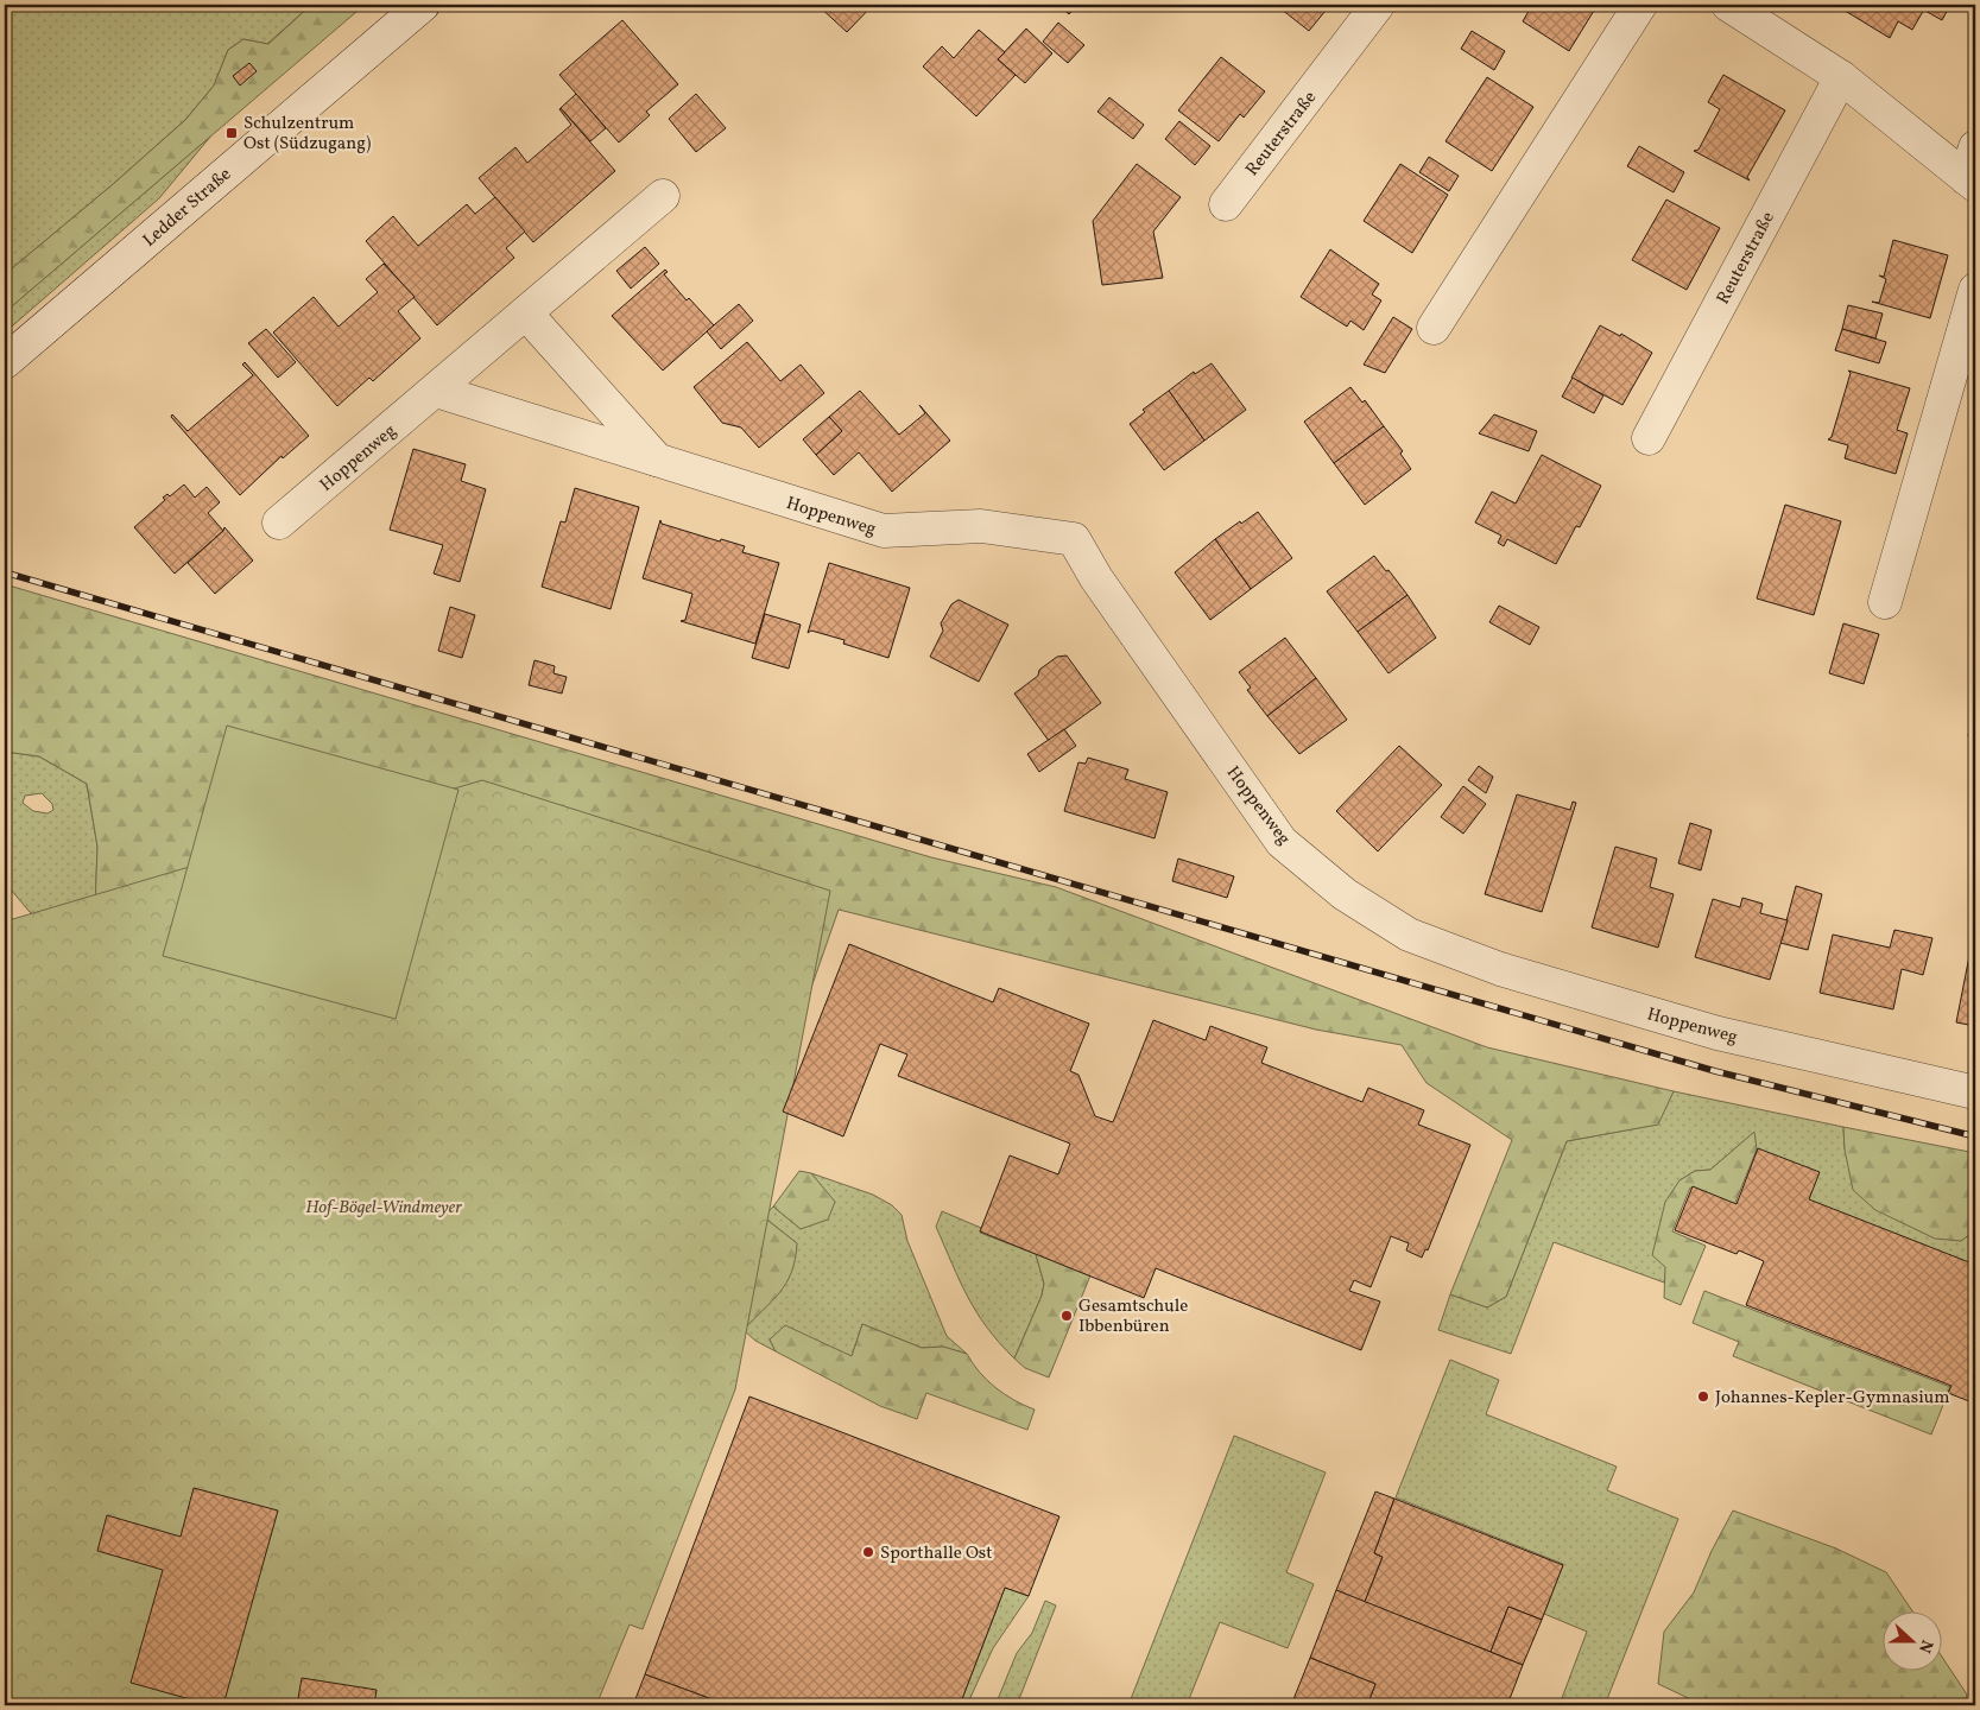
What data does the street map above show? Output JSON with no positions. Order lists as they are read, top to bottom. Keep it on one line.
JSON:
{"streets":{"street":["Reuterstraße","Ledder Straße","Hoppenweg"]},"parks":["Hof-Bögel-Windmeyer"],"places":{"transit":["Schulzentrum Ost (Südzugang)"],"other":["Gesamtschule Ibbenbüren","Johannes-Kepler-Gymnasium","Sporthalle Ost"]},"north":"right"}
